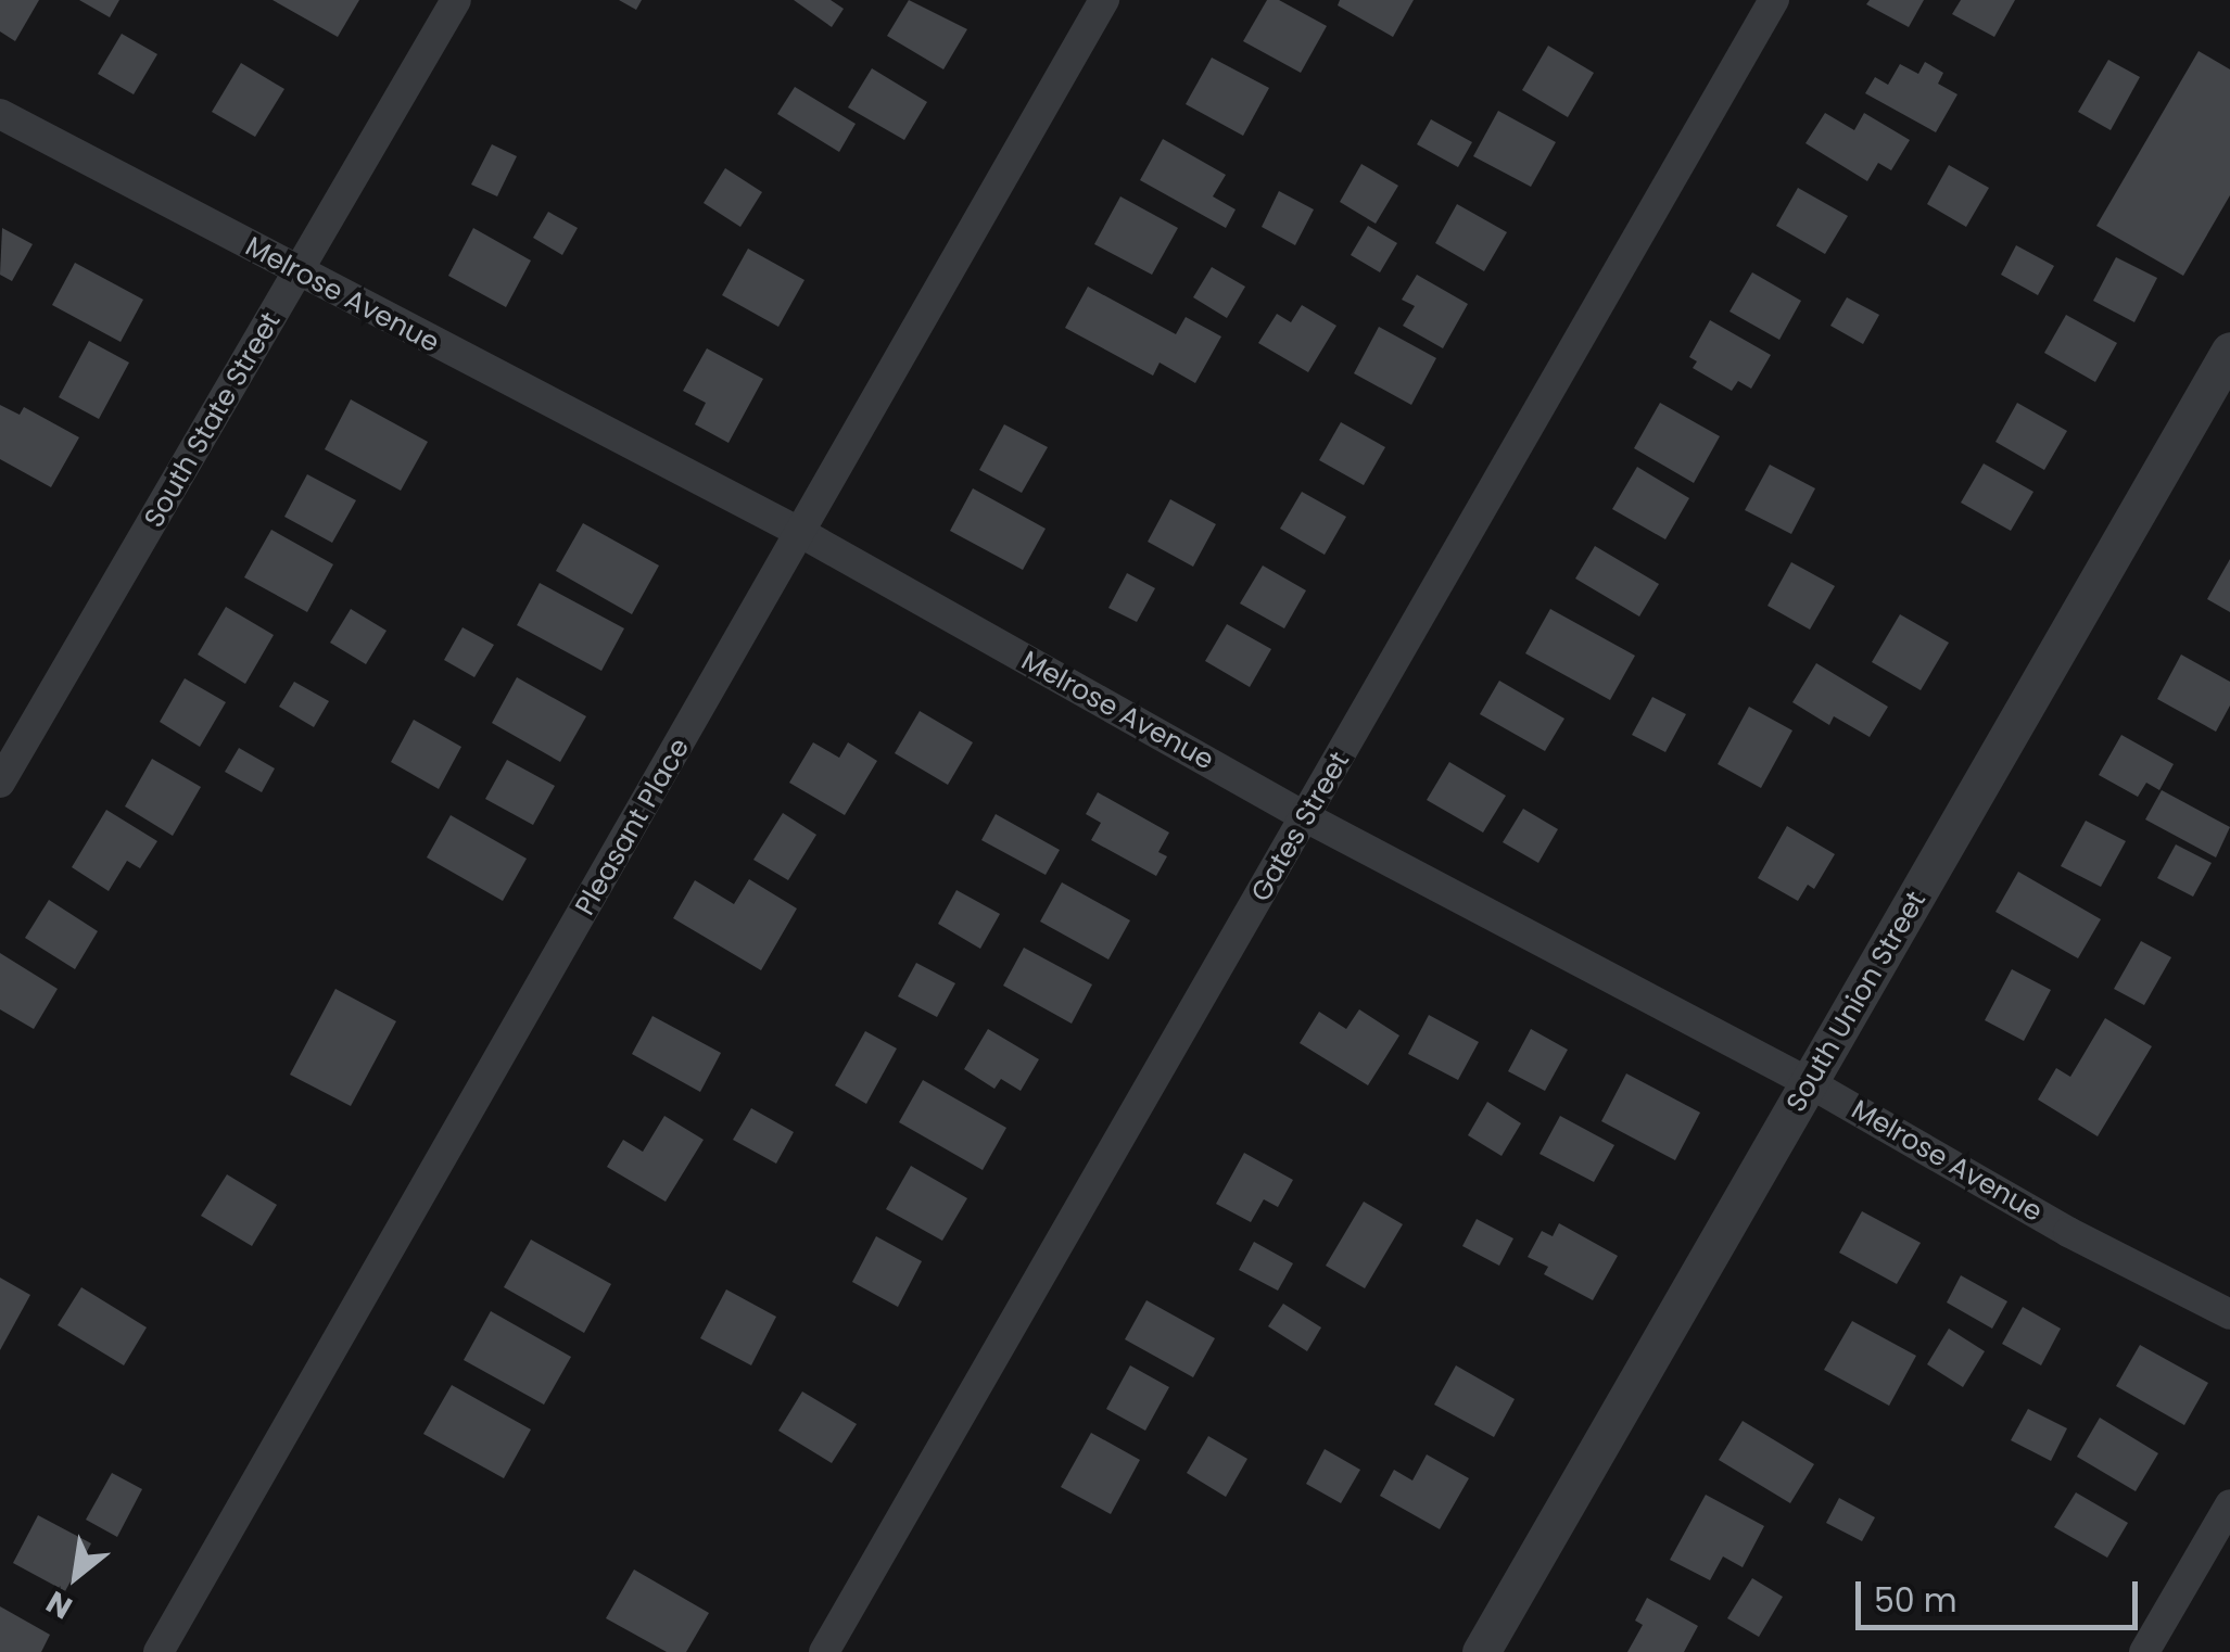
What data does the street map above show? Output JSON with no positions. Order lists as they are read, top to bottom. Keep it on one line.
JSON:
{"streets":{"street":["Melrose Avenue","South State Street","Pleasant Place","Gates Street","South Union Street"]},"crossings":[["Melrose Avenue","South State Street"],["Melrose Avenue","Pleasant Place"],["Melrose Avenue","Gates Street"],["Melrose Avenue","South Union Street"]],"scale_bar":"50 m","north":"bottom left"}
